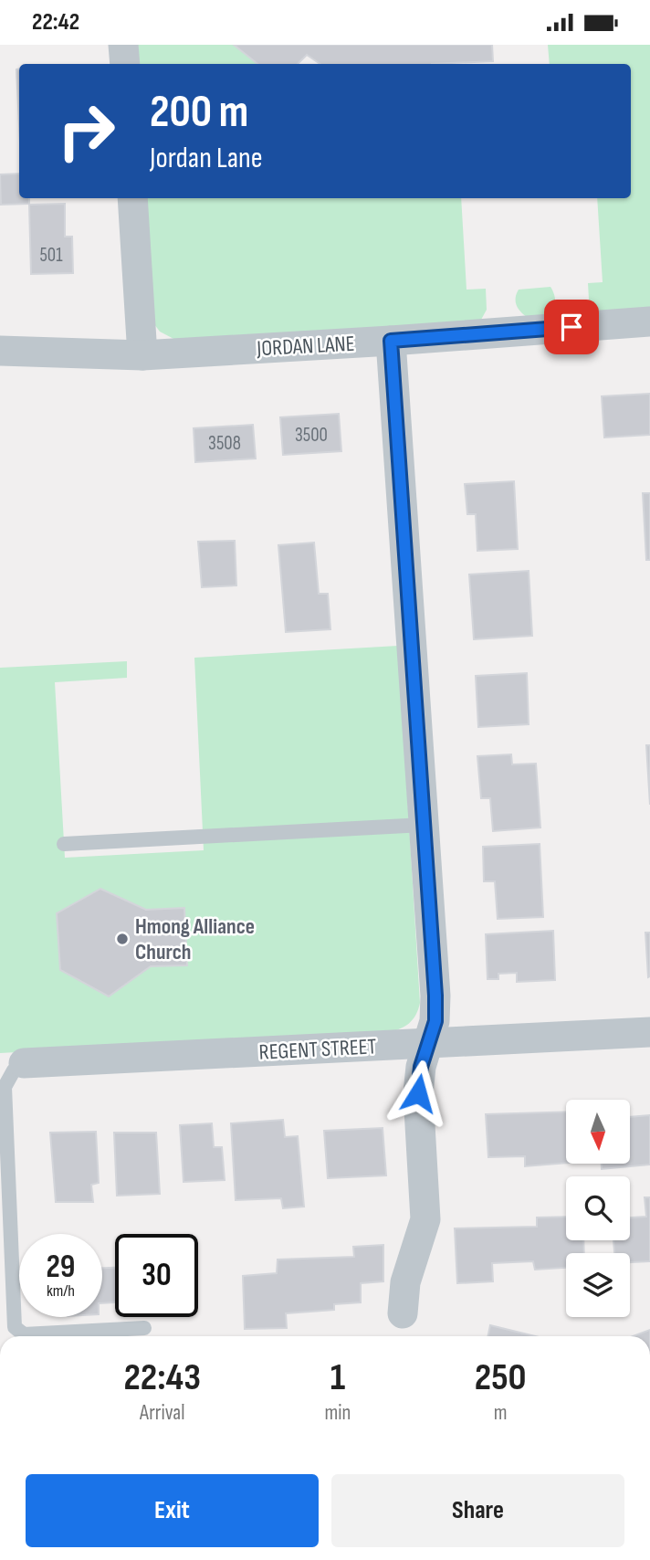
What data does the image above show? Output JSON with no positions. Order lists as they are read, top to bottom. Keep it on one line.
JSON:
{"streets":{"street":["JORDAN LANE","REGENT STREET"]},"places":["Hmong Alliance Church"],"house_numbers":["501","3500","3508"],"north":"bottom","page":{"status":"22:42","turn":["200 m","Jordan Lane"],"speed":"29 km/h","limit":"30","eta":["22:43","Arrival","1","min","250","m"],"buttons":["Exit","Share"]}}
